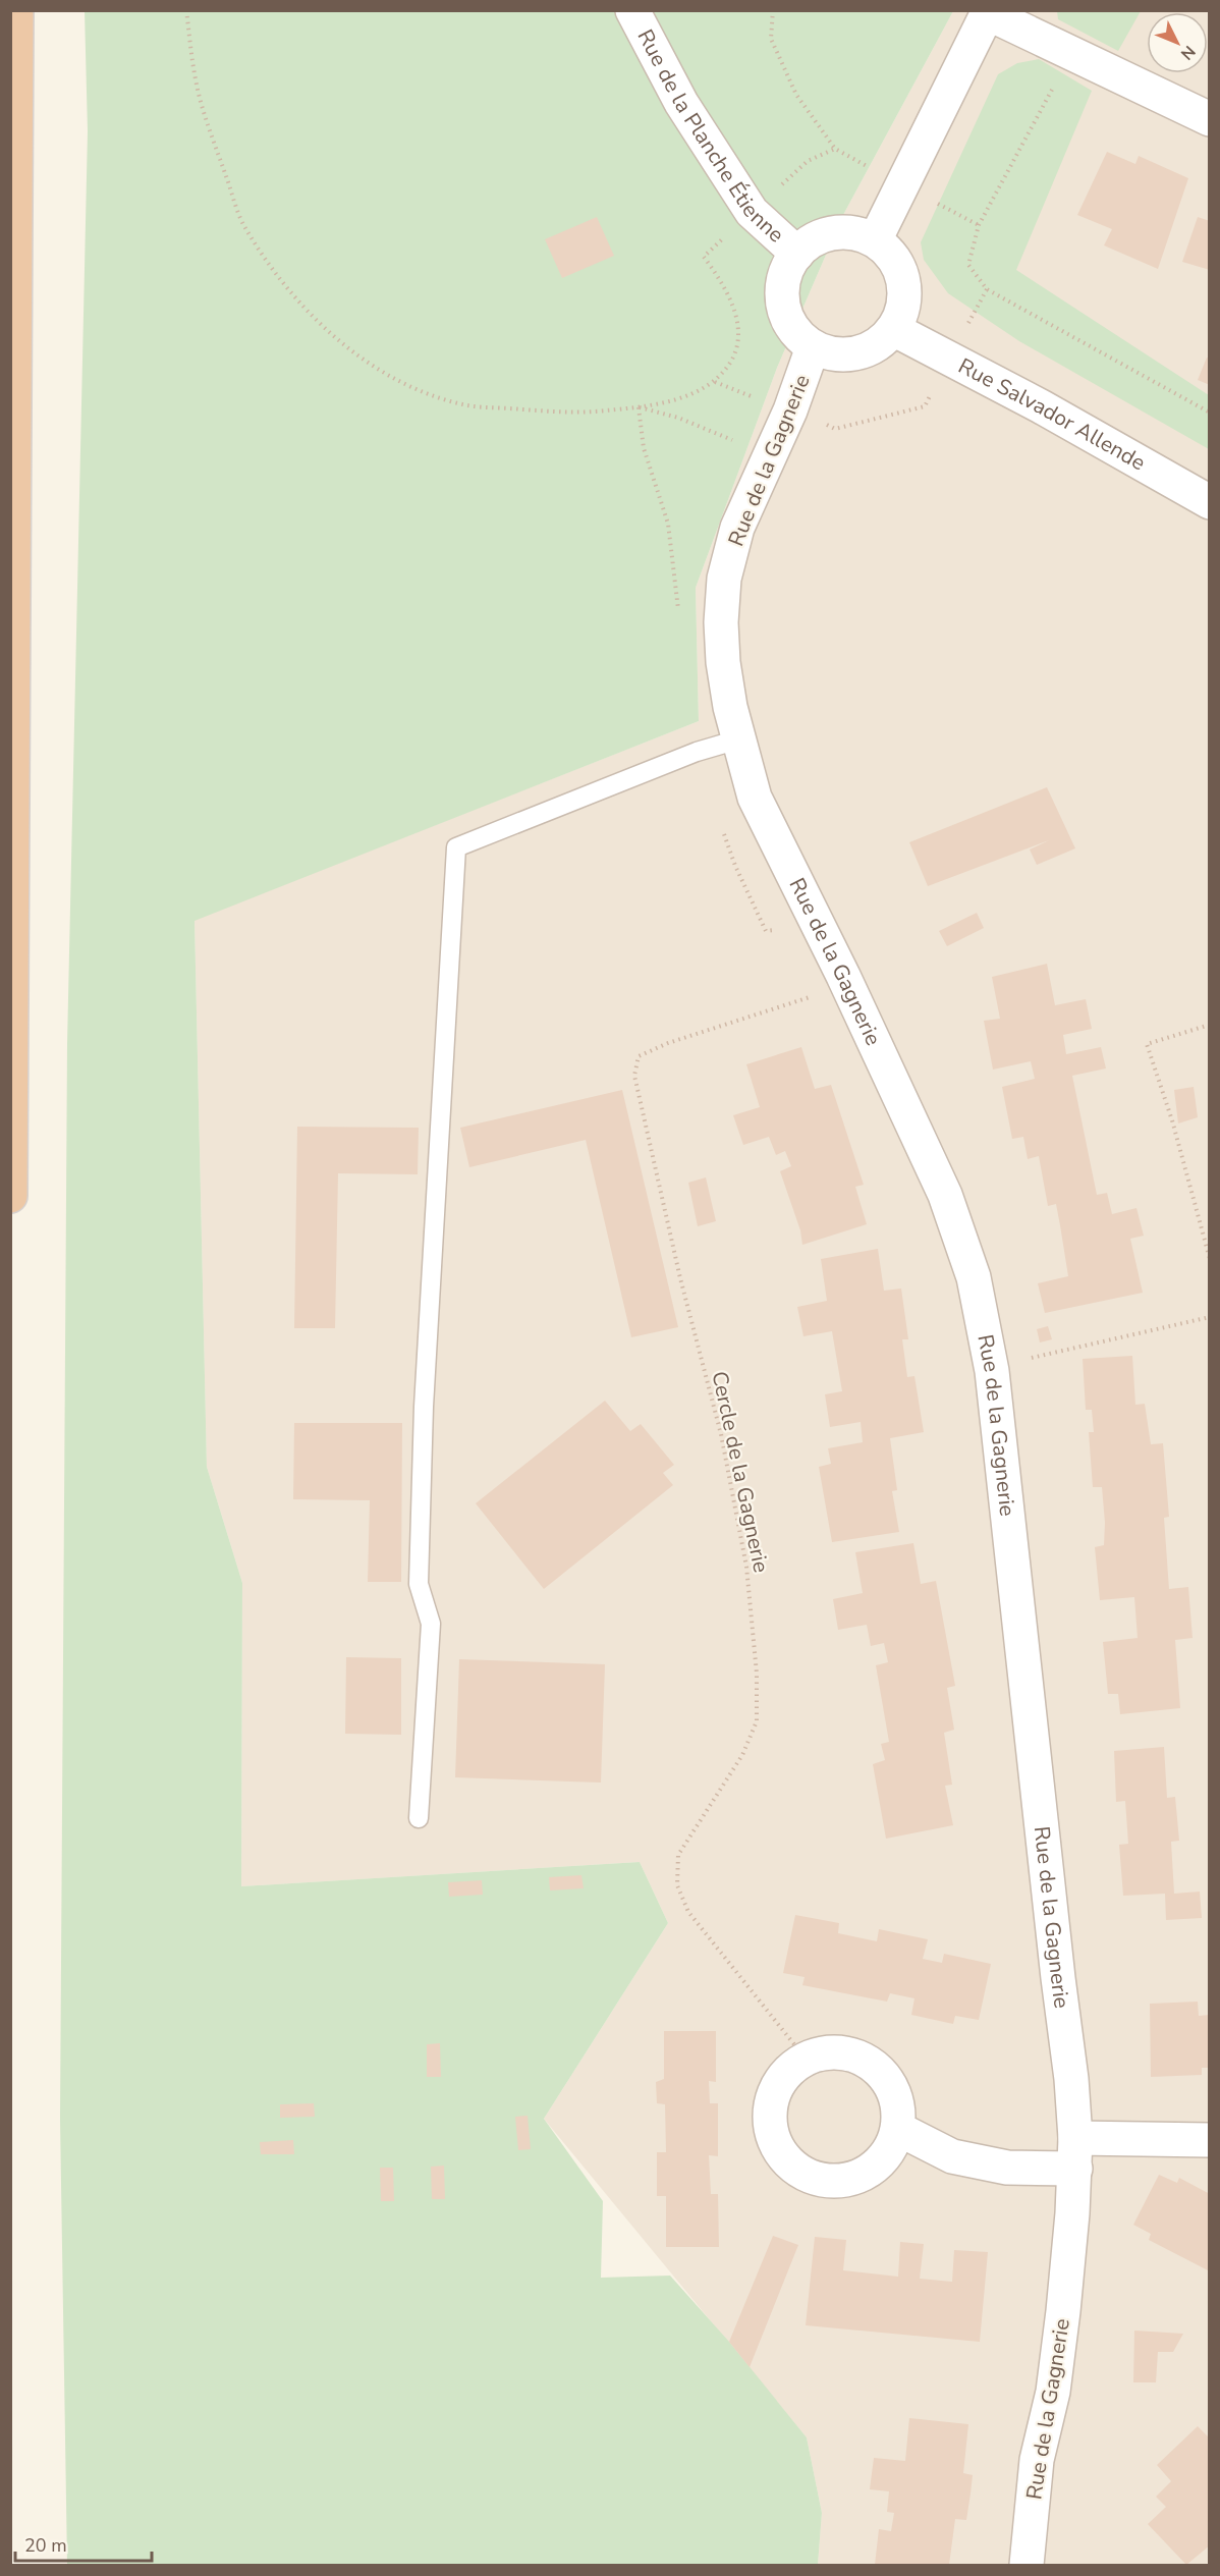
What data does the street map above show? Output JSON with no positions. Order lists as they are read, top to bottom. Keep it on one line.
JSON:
{"streets":{"street":["Rue de la Planche Étienne","Rue Salvador Allende","Rue de la Gagnerie"],"path":["Cercle de la Gagnerie"]},"crossings":[["Rue de la Planche Étienne","Rue Salvador Allende"],["Rue de la Planche Étienne","Rue de la Gagnerie"],["Rue Salvador Allende","Rue de la Gagnerie"],["Rue de la Gagnerie","Cercle de la Gagnerie"]],"scale_bar":"20 m","north":"bottom right"}
